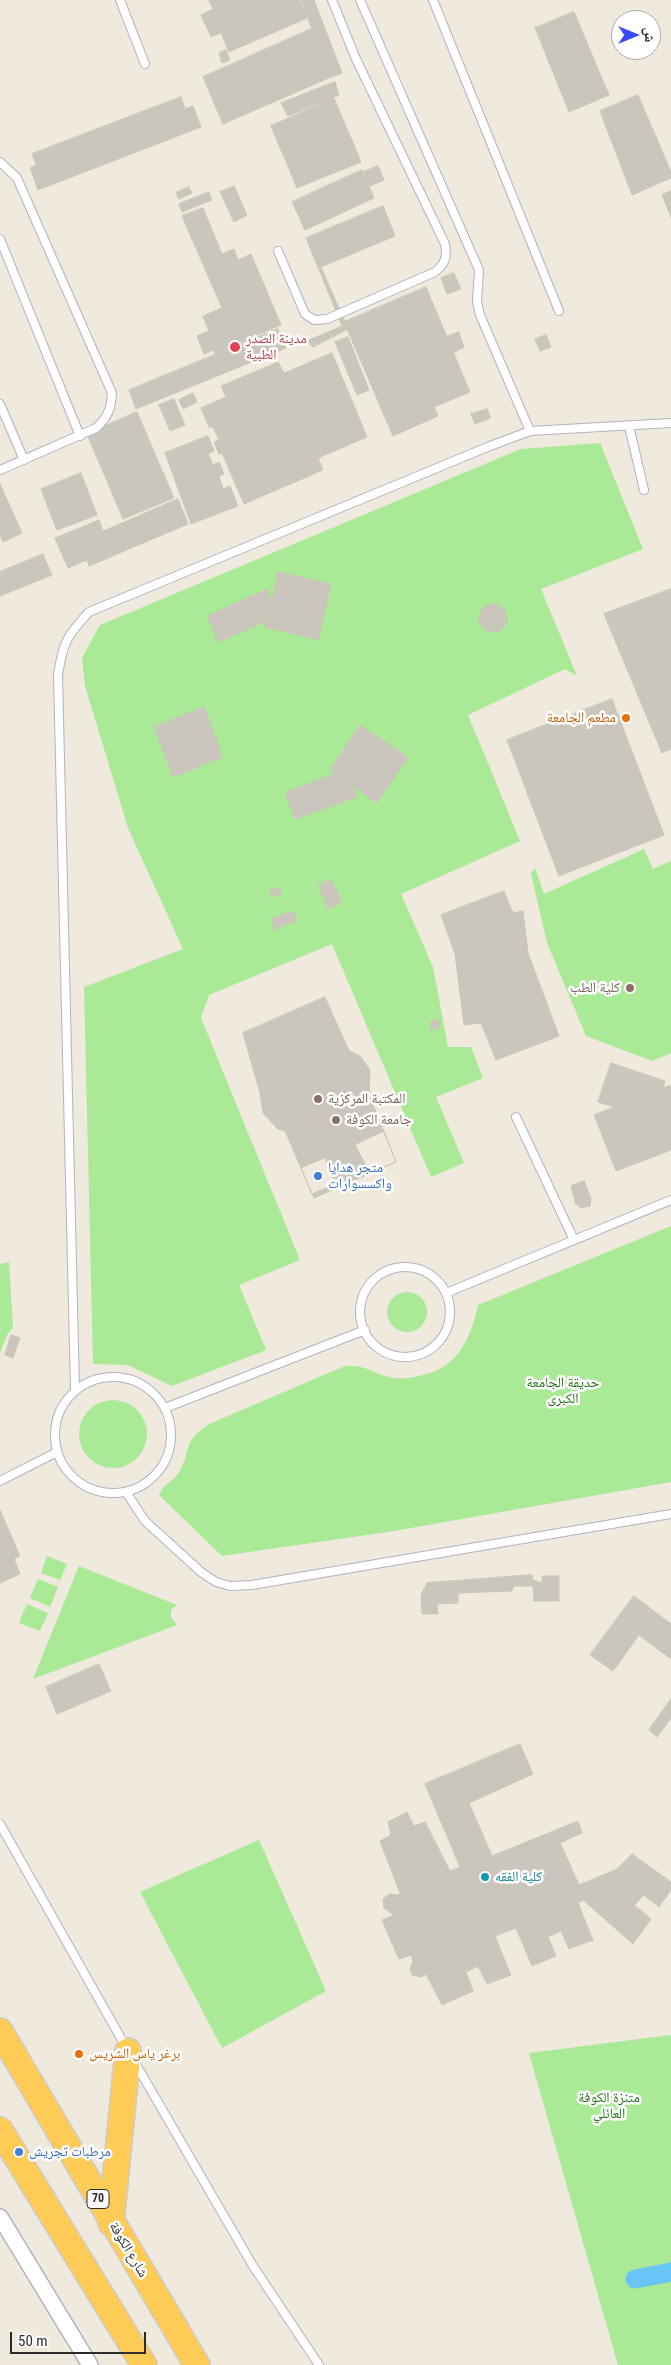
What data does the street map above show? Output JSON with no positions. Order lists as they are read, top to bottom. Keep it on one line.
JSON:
{"streets":{"highway":["70","شارع الكوفة"]},"parks":["حديقة الجامعة الكبرى","متنزة الكوفة العائلي"],"places":["مدينة الصدر الطبية","مطعم الجامعة","كلية الطب","المكتبة المركزية","جامعة الكوفة","متجر هدايا واكسسوارات","كلية الفقه","برغر ياس الشريس","مرطبات تجريش"],"scale_bar":"50 m","north":"right"}
